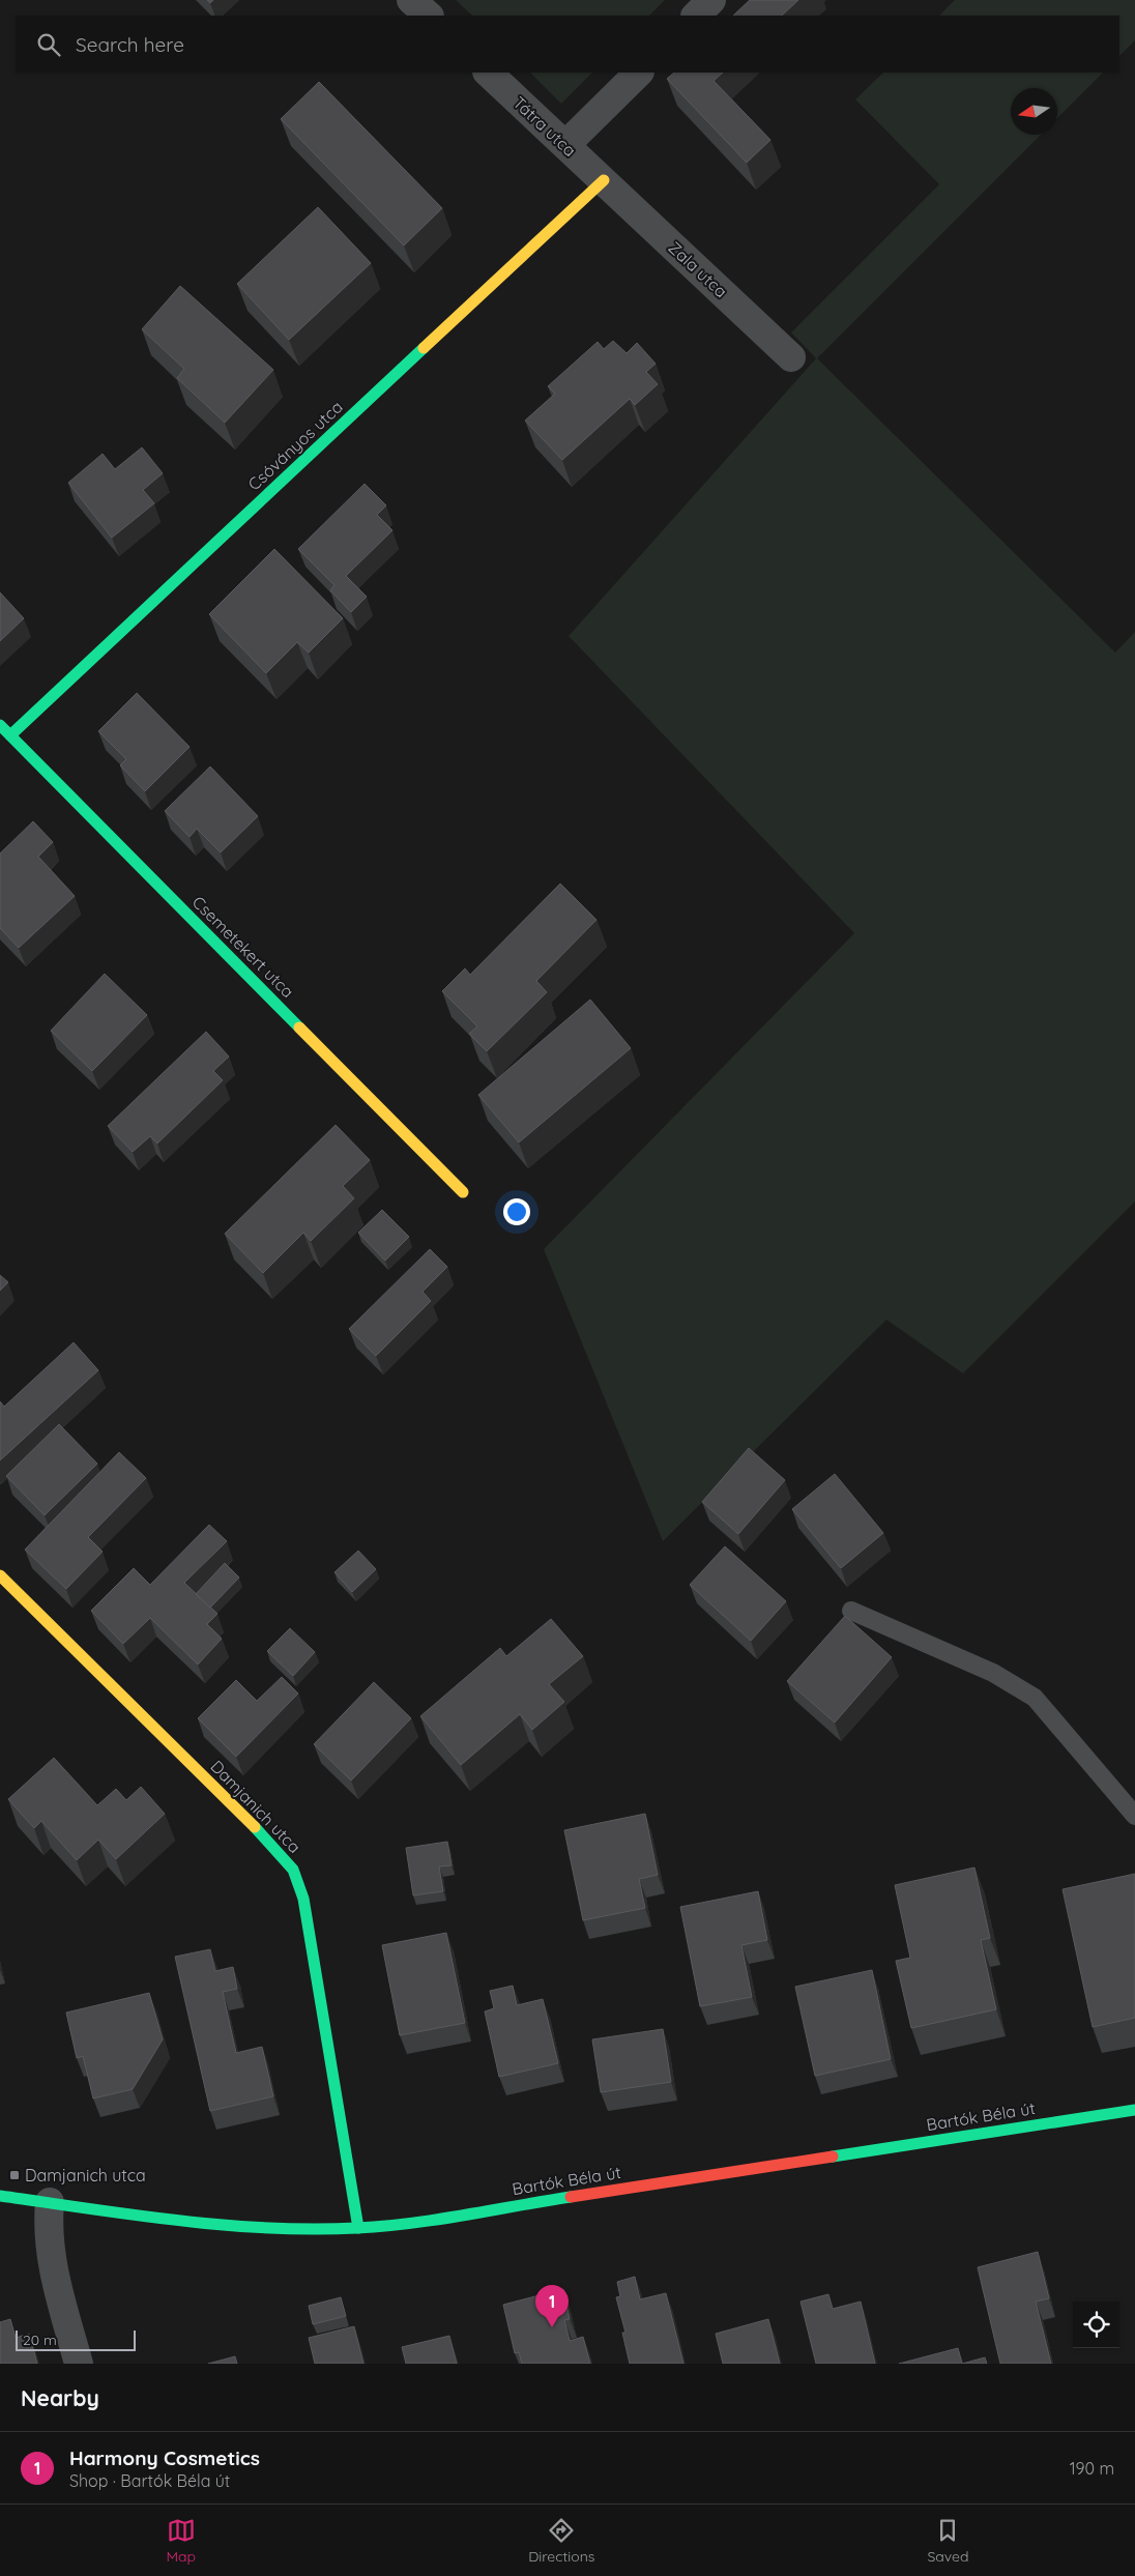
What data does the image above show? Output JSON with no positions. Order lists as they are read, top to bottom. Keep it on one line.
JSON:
{"streets":{"street":["Tátra utca","Zala utca","Csóványos utca","Csemetekert utca","Damjanich utca","Bartók Béla út"]},"crossings":[["Tátra utca","Zala utca"],["Tátra utca","Csóványos utca"],["Zala utca","Csóványos utca"],["Csóványos utca","Csemetekert utca"],["Damjanich utca","Bartók Béla út"]],"places":{"transit":["Damjanich utca"]},"scale_bar":"20 m","north":"left","page":{"search":"Search here","pins":"1","scale":"20 m","heading":"Nearby","list":[{"mark":"1","name":"Harmony Cosmetics","note":"Shop · Bartók Béla út","value":"190 m"}],"nav":["Map","Directions","Saved"]}}
